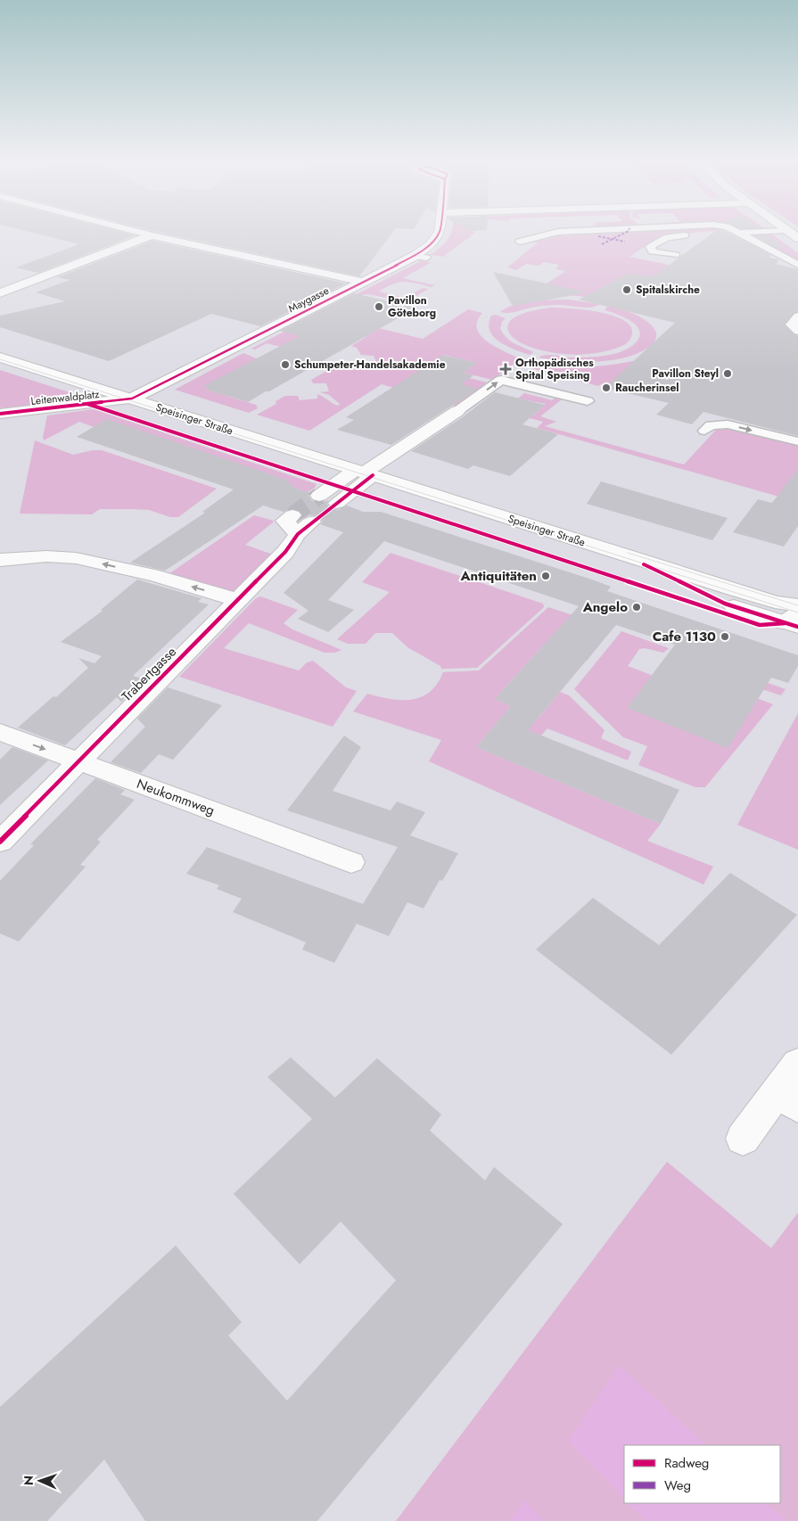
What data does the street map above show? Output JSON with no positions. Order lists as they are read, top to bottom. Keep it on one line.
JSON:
{"streets":{"street":["Maygasse","Leitenwaldplatz","Speisinger Straße","Trabertgasse","Neukommweg"]},"crossings":[["Maygasse","Leitenwaldplatz"],["Maygasse","Speisinger Straße"],["Leitenwaldplatz","Speisinger Straße"],["Trabertgasse","Neukommweg"]],"places":{"other":["Spitalskirche","Pavillon Göteborg","Schumpeter-Handelsakademie","Pavillon Steyl","Raucherinsel","Antiquitäten","Angelo","Cafe 1130"],"health":["Orthopädisches Spital Speising"]},"legend":["Radweg","Weg"],"north":"left"}
